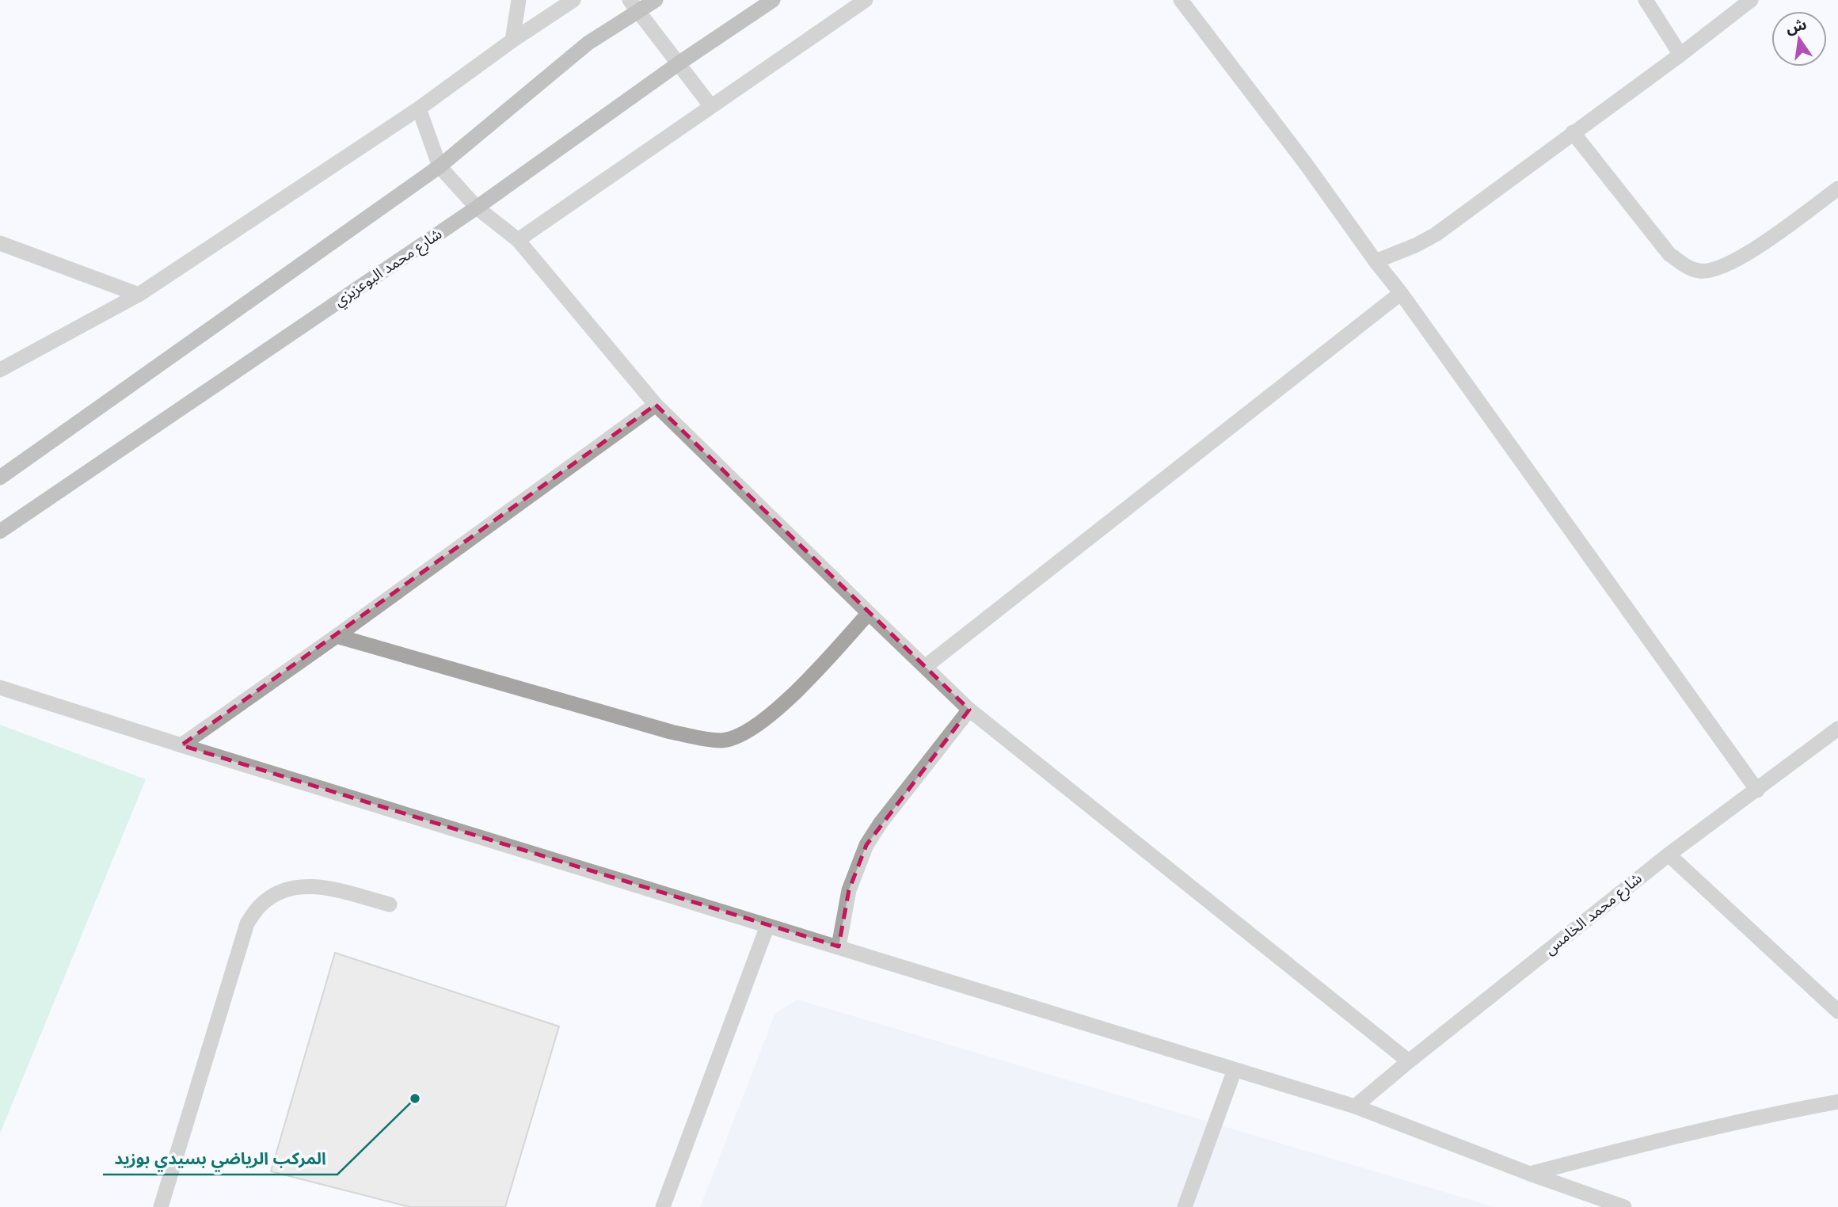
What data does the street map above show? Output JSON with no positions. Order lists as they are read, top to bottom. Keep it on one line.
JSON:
{"streets":{"main road":["شارع محمد البوعزيزي"],"street":["شارع محمد الخامس"]},"places":["المركب الرياضي بسيدي بوزيد"],"north":"top"}
